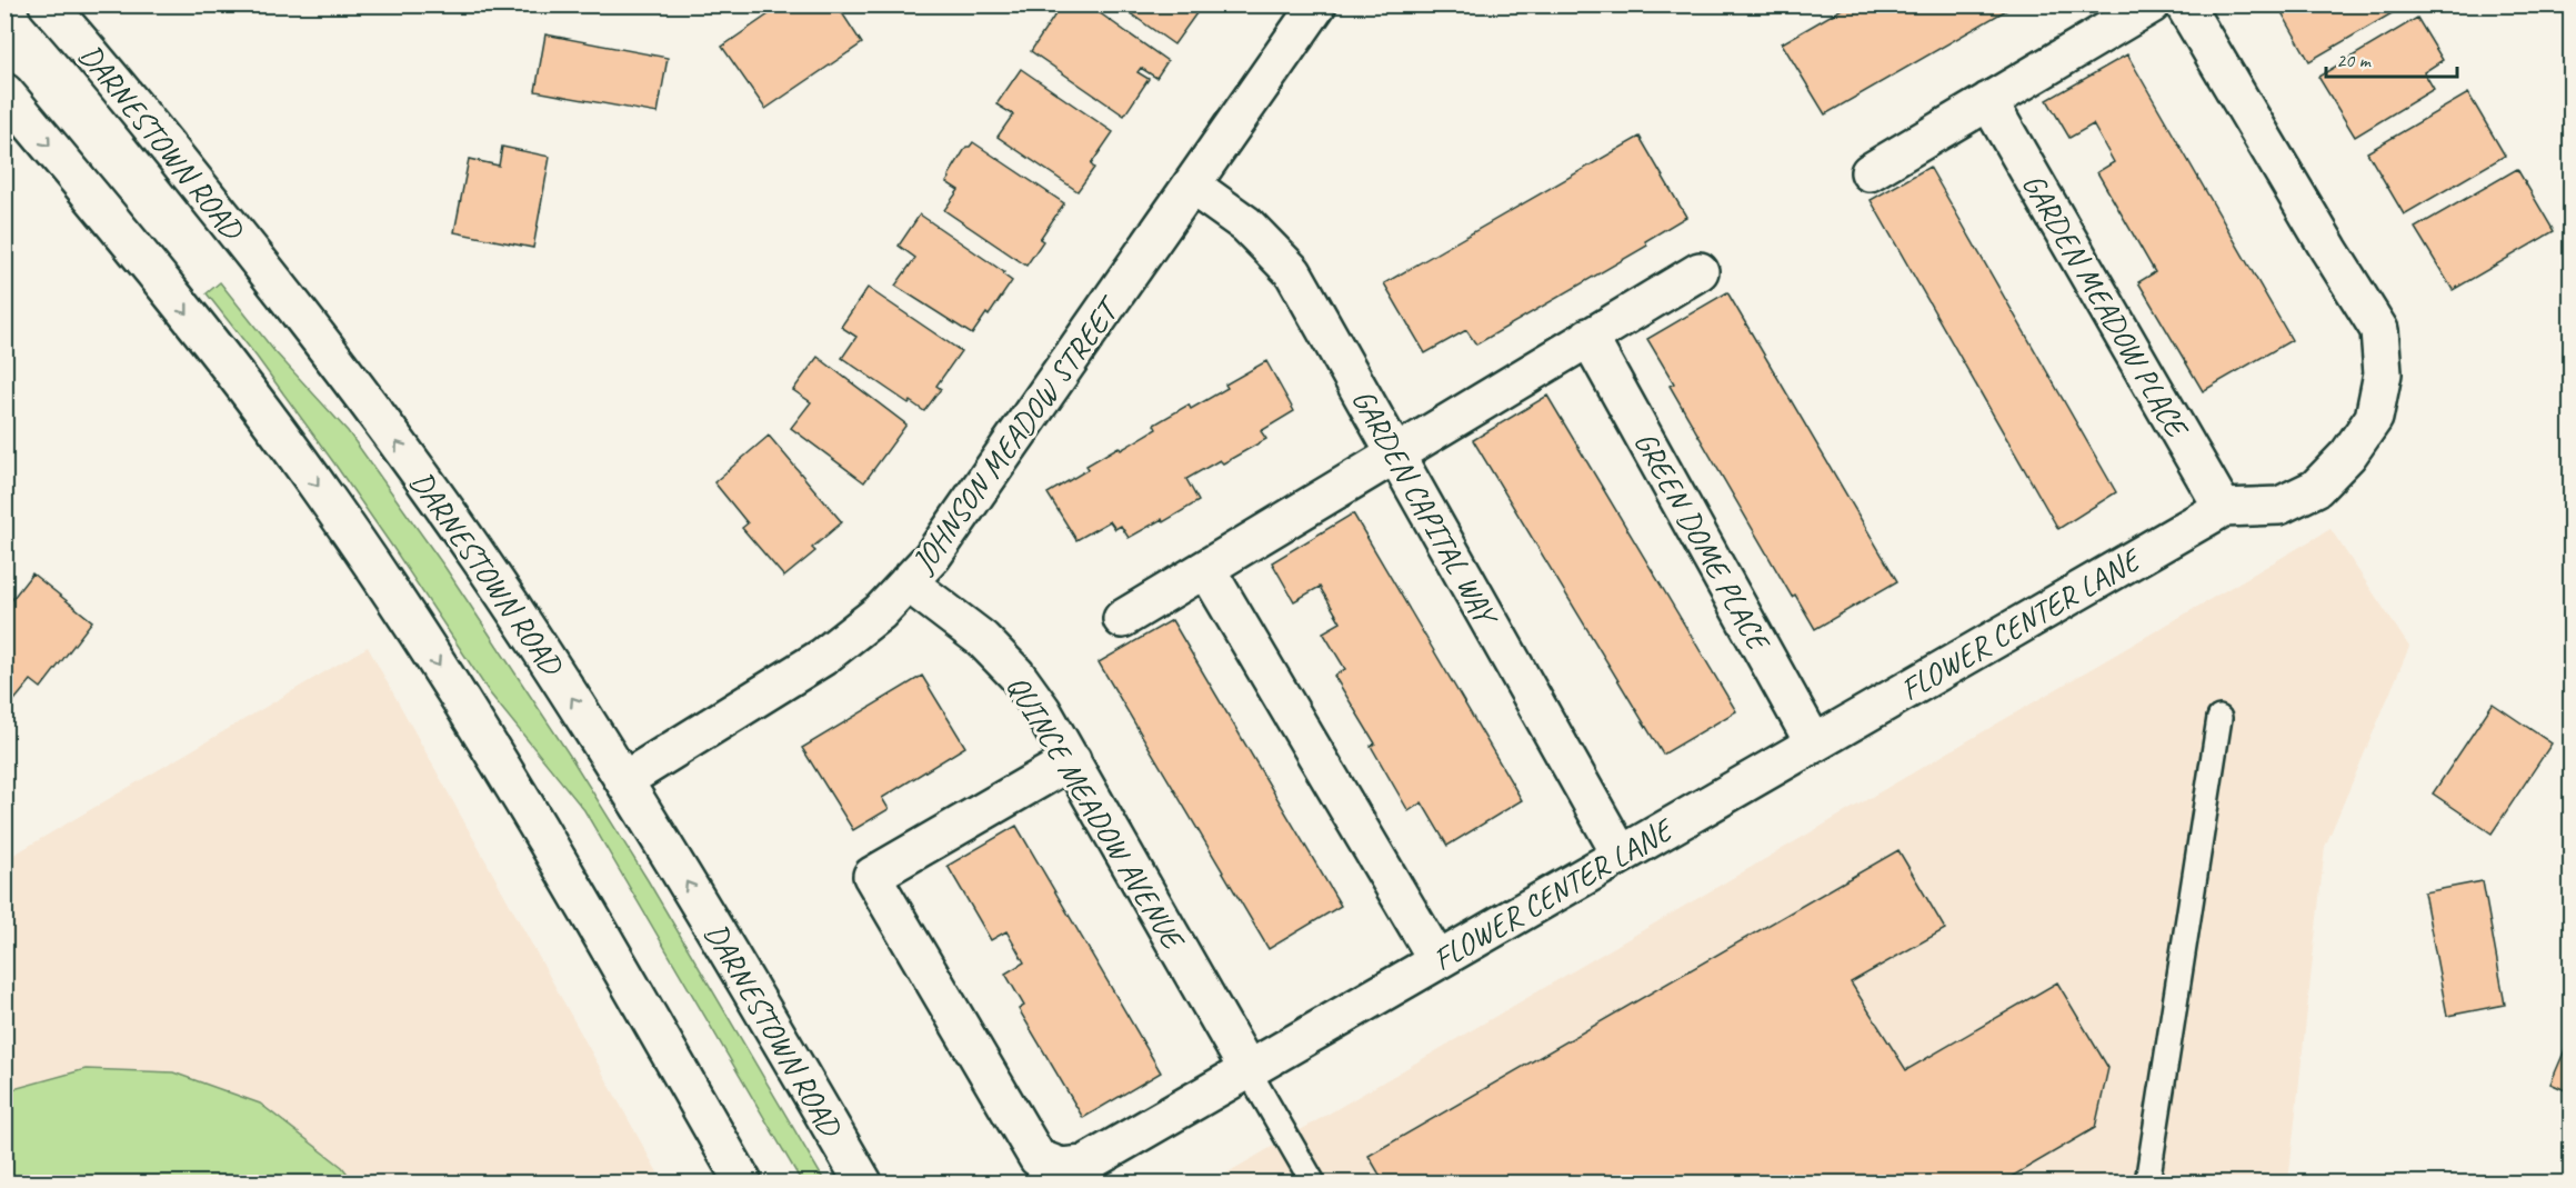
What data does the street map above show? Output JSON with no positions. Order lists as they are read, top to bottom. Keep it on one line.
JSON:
{"streets":{"street":["DARNESTOWN ROAD","GARDEN MEADOW PLACE","JOHNSON MEADOW STREET","GARDEN CAPITAL WAY","GREEN DOME PLACE","FLOWER CENTER LANE","QUINCE MEADOW AVENUE"]},"crossings":[["DARNESTOWN ROAD","JOHNSON MEADOW STREET"],["GARDEN MEADOW PLACE","FLOWER CENTER LANE"],["JOHNSON MEADOW STREET","GARDEN CAPITAL WAY"],["JOHNSON MEADOW STREET","QUINCE MEADOW AVENUE"],["GARDEN CAPITAL WAY","FLOWER CENTER LANE"],["GREEN DOME PLACE","FLOWER CENTER LANE"],["FLOWER CENTER LANE","QUINCE MEADOW AVENUE"]],"scale_bar":"20 m"}
